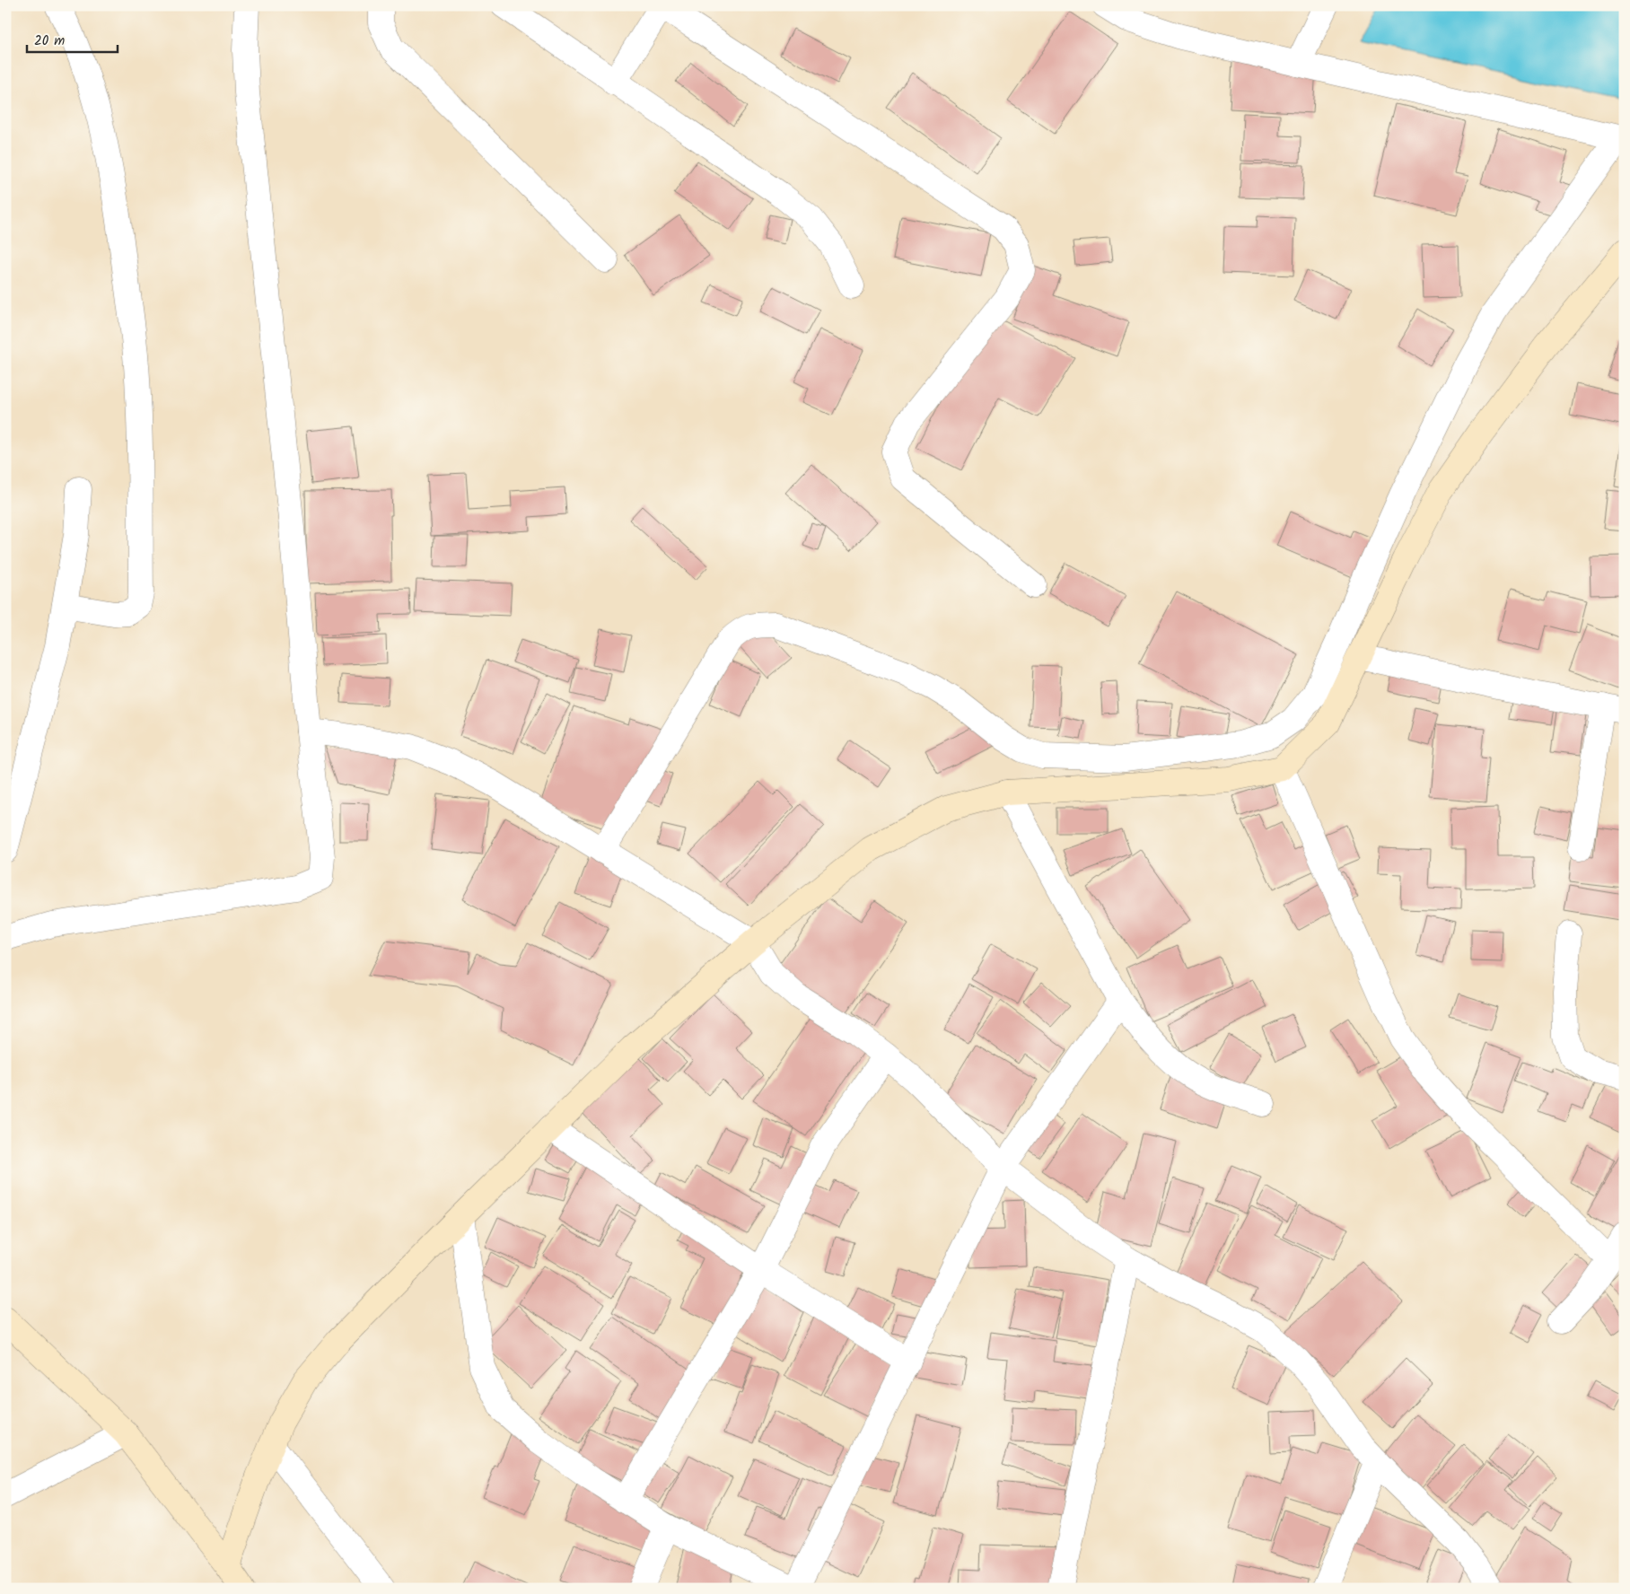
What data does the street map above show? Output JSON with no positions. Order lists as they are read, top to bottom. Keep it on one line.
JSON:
{"scale_bar":"20 m"}
